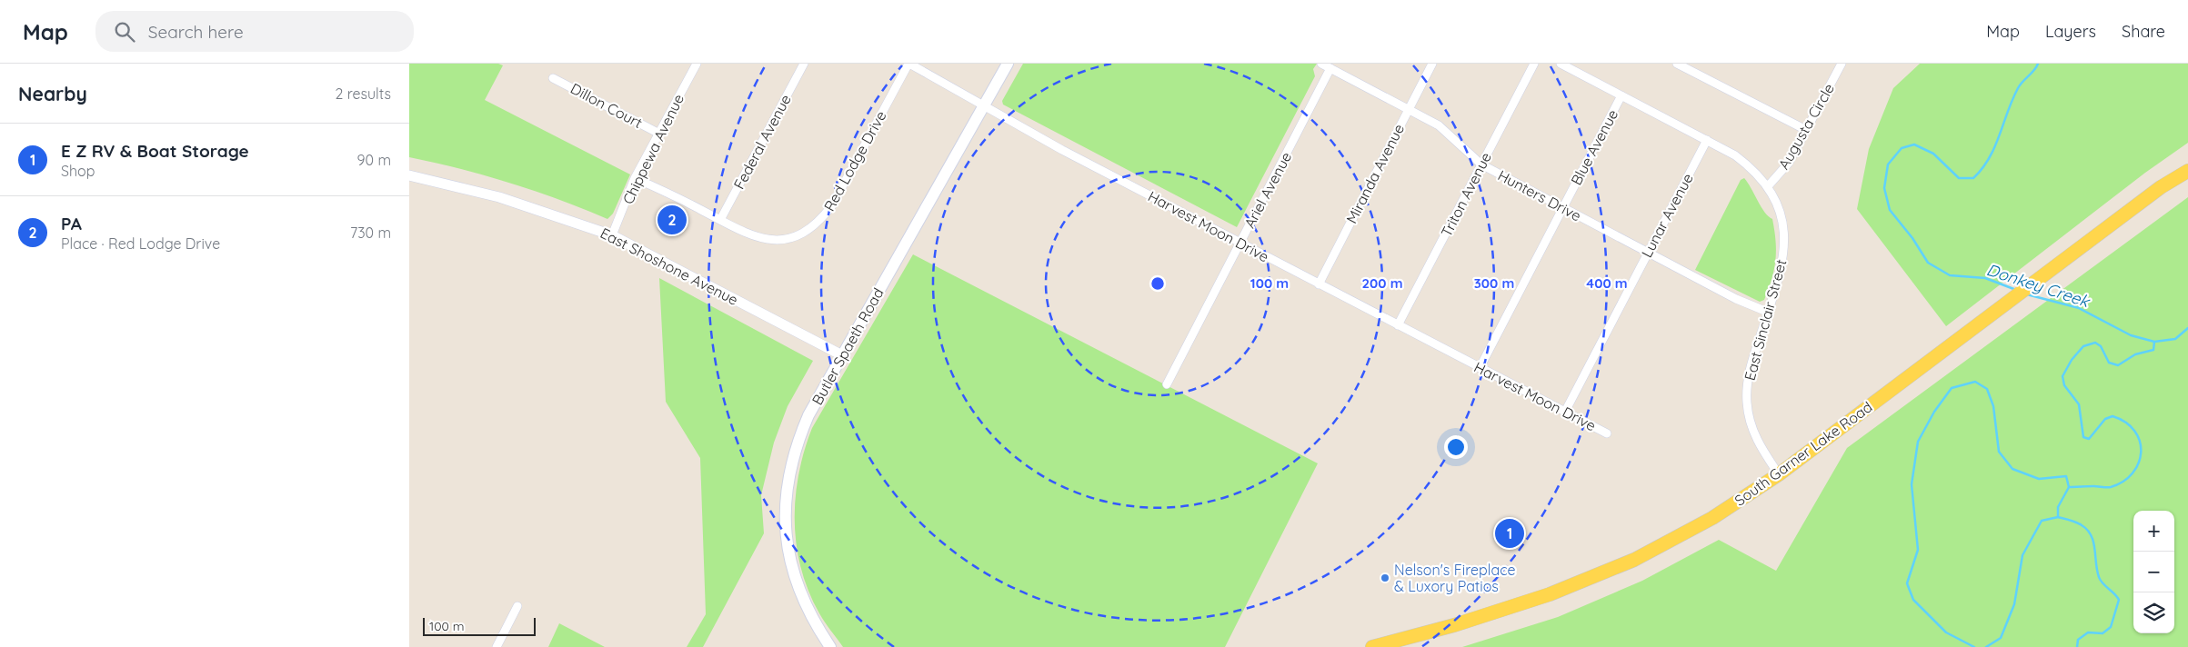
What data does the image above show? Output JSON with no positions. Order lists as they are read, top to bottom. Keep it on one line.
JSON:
{"streets":{"main road":["Butler Spaeth Road","South Garner Lake Road"],"street":["Dillon Court","Augusta Circle","Federal Avenue","Blue Avenue","Chippewa Avenue","Red Lodge Drive","Miranda Avenue","Ariel Avenue","Triton Avenue","Hunters Drive","Lunar Avenue","Harvest Moon Drive","East Shoshone Avenue","East Sinclair Street"]},"crossings":[["Dillon Court","Chippewa Avenue"],["Augusta Circle","East Sinclair Street"],["Federal Avenue","Red Lodge Drive"],["Blue Avenue","Hunters Drive"],["Blue Avenue","Harvest Moon Drive"],["Blue Avenue","East Sinclair Street"],["Chippewa Avenue","Red Lodge Drive"],["Chippewa Avenue","East Shoshone Avenue"],["Red Lodge Drive","Harvest Moon Drive"],["Miranda Avenue","Hunters Drive"],["Miranda Avenue","Harvest Moon Drive"],["Ariel Avenue","Hunters Drive"],["Ariel Avenue","Harvest Moon Drive"],["Triton Avenue","Hunters Drive"],["Triton Avenue","Harvest Moon Drive"],["Hunters Drive","Lunar Avenue"],["Hunters Drive","East Sinclair Street"],["Lunar Avenue","Harvest Moon Drive"],["Lunar Avenue","East Sinclair Street"],["Harvest Moon Drive","Butler Spaeth Road"],["East Shoshone Avenue","Butler Spaeth Road"],["East Sinclair Street","South Garner Lake Road"]],"water":["Donkey Creek"],"places":["Nelson's Fireplace & Luxory Patios"],"scale_bar":"100 m","page":{"header":"Map","search":"Search here","nav":["Map","Layers","Share"],"heading":["Nearby","2 results"],"list":[{"mark":"1","name":"E Z RV & Boat Storage","note":"Shop","value":"90 m"},{"mark":"2","name":"PA","note":"Place · Red Lodge Drive","value":"730 m"}],"pins":["2","1"],"map_buttons":["+","−"],"scale":"100 m"},"rings":["100 m","200 m","300 m","400 m"]}
